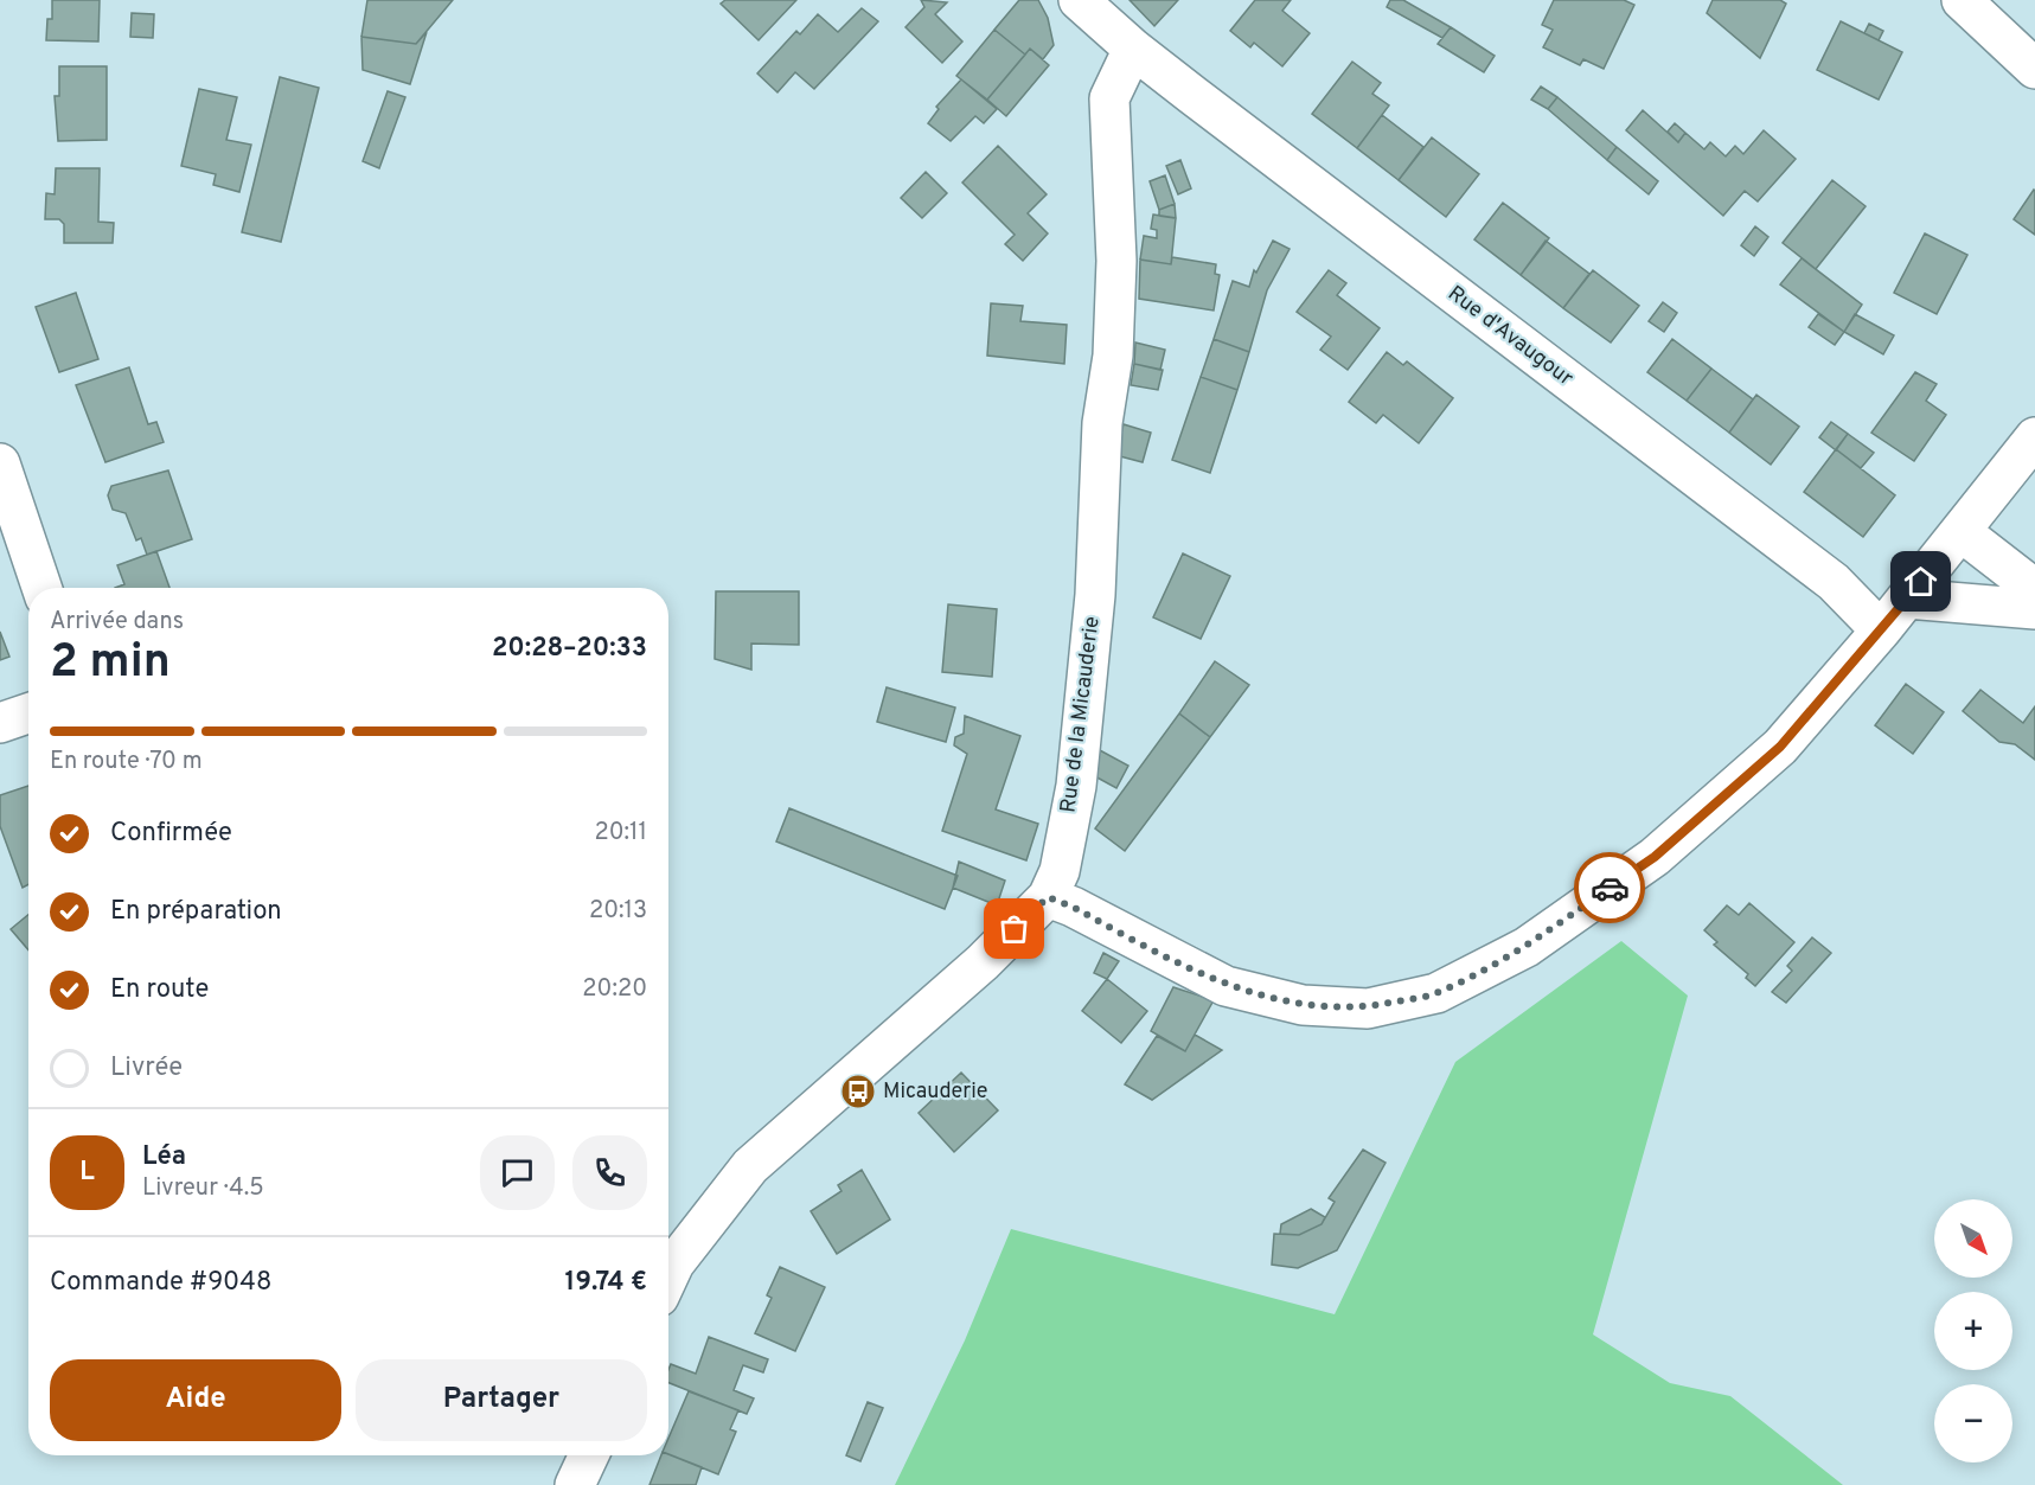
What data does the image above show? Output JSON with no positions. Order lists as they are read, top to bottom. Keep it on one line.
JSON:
{"streets":{"street":["Rue d'Avaugour","Rue de la Micauderie"]},"crossings":[["Rue d'Avaugour","Rue de la Micauderie"]],"places":{"bus stop":["Micauderie"]},"north":"bottom right","page":{"heading":["2 min","Arrivée dans","20:28–20:33"],"panel":["Léa","Livreur · 4.5","Commande #9048","19.74 €"],"bar":"En route · 70 m","list":[["Confirmée","20:11"],["En préparation","20:13"],["En route","20:20"],"Livrée"],"round":"L","map_buttons":["+","−"],"buttons":["Aide","Partager"]}}
